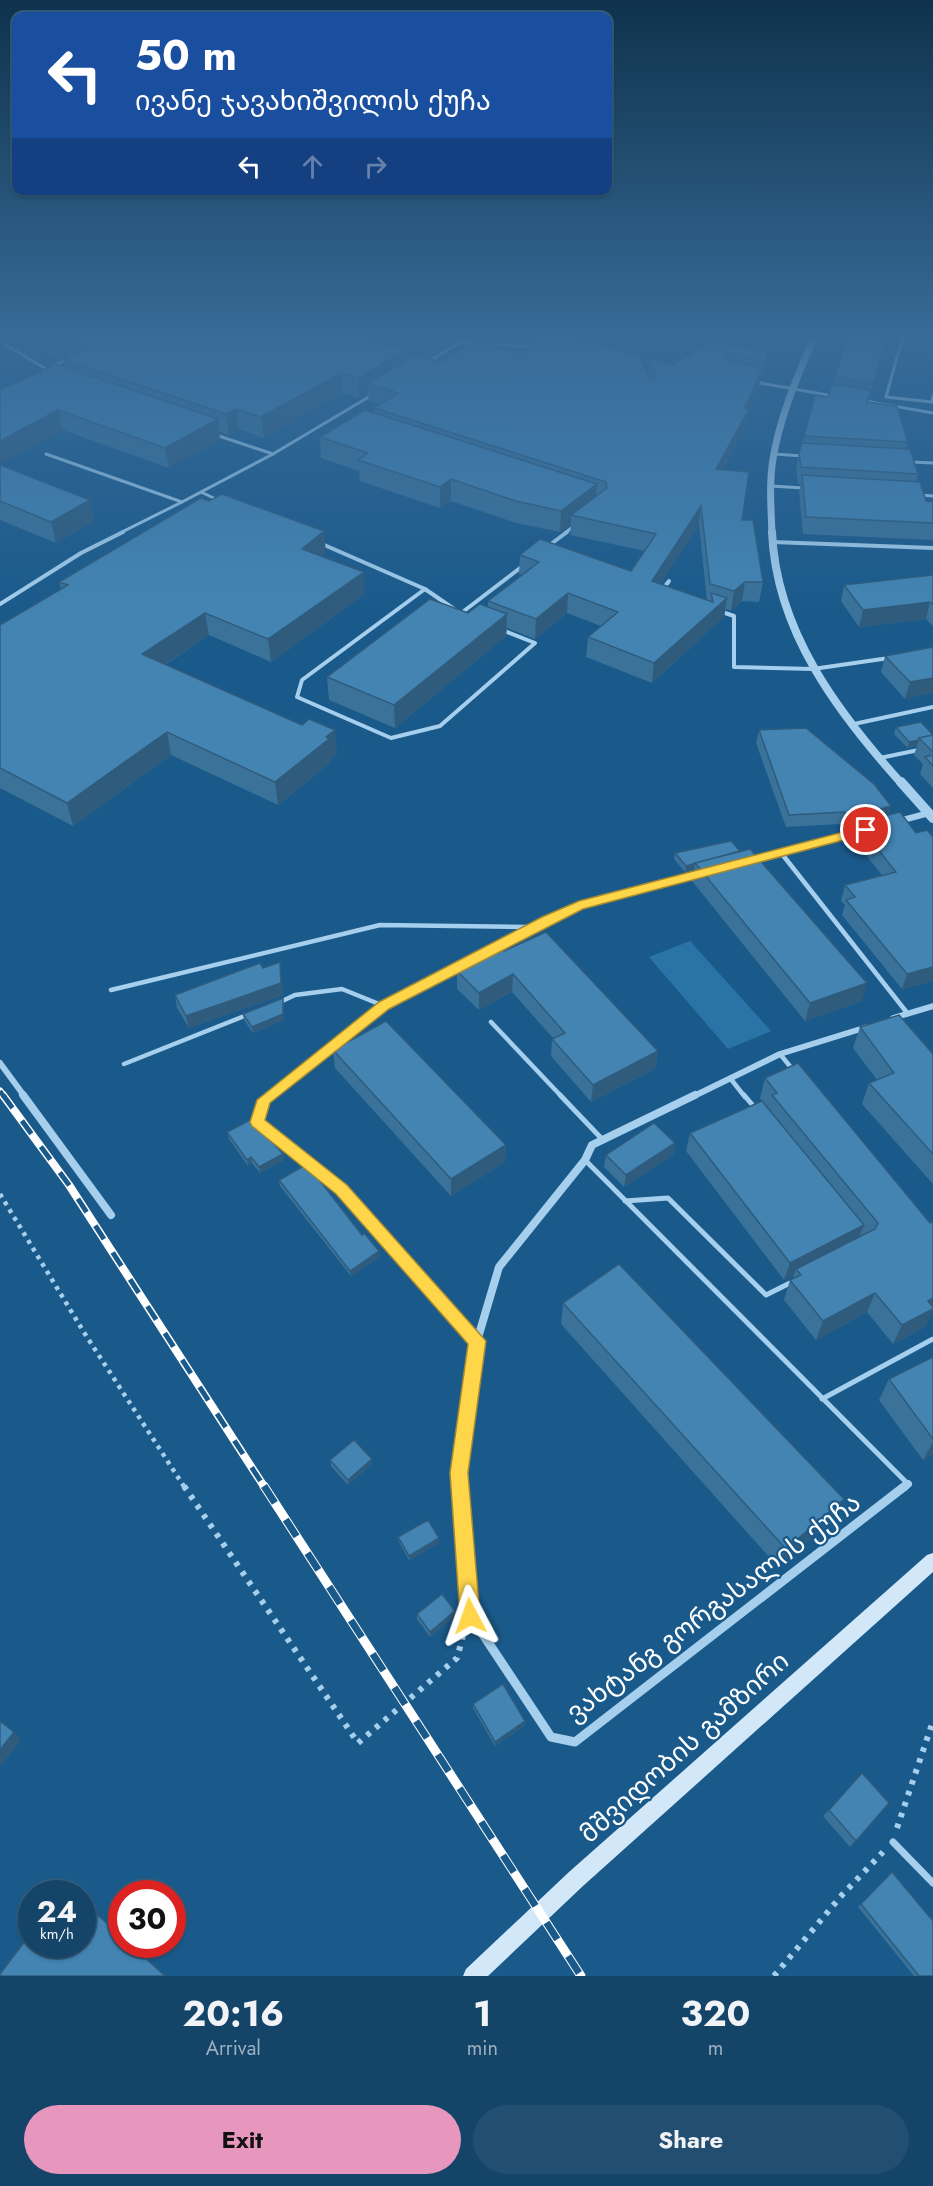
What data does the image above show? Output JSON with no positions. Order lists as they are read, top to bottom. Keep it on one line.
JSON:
{"streets":{"main road":["მშვიდობის გამზირი"],"street":["ვახტანგ გორგასალის ქუჩა"]},"page":{"turn":["50 m","ივანე ჯავახიშვილის ქუჩა"],"speed":"24 km/h","limit":"30","eta":["20:16","Arrival","1","min","320","m"],"buttons":["Exit","Share"]}}
